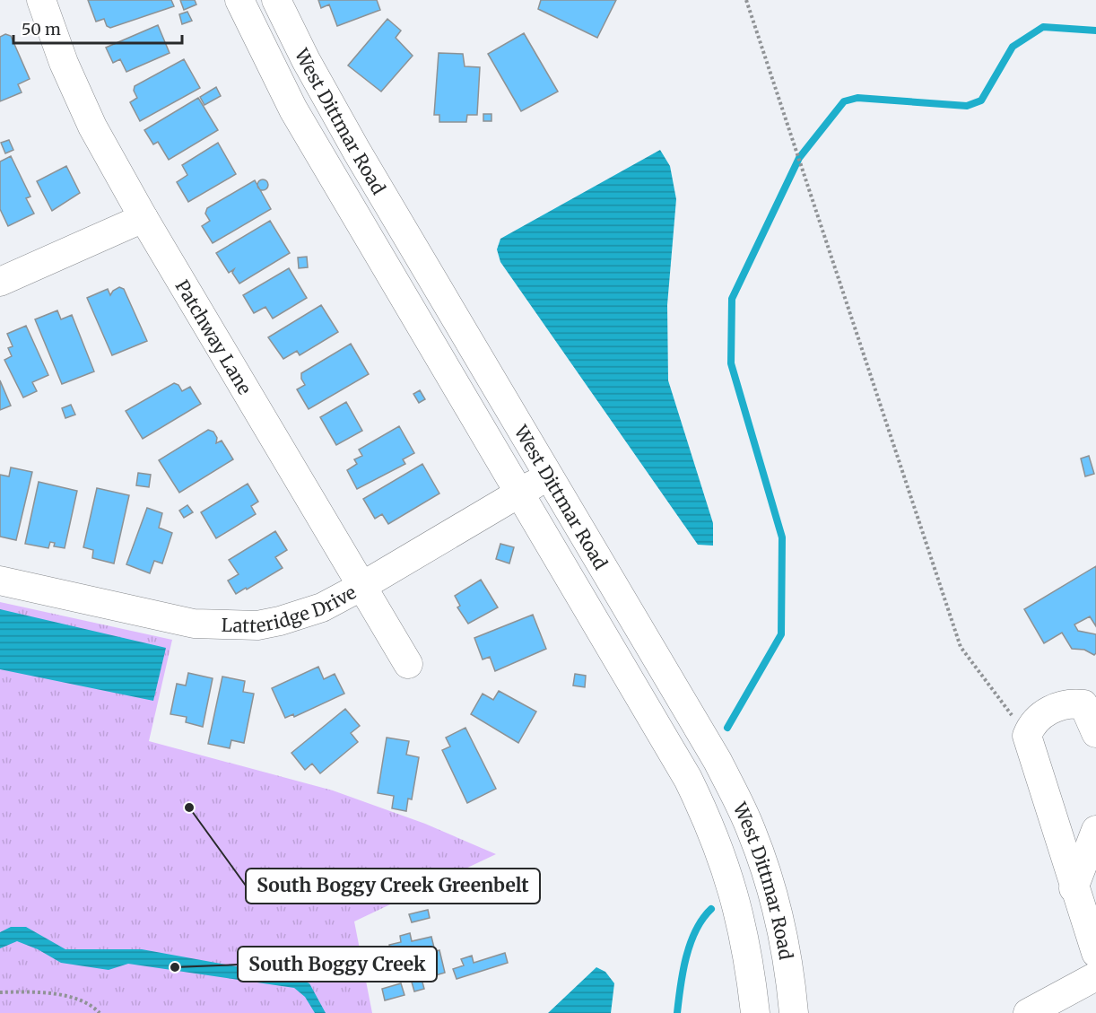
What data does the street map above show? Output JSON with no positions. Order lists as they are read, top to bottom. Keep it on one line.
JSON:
{"streets":{"street":["West Dittmar Road","Patchway Lane","Latteridge Drive"]},"crossings":[["West Dittmar Road","Latteridge Drive"],["Patchway Lane","Latteridge Drive"]],"places":["South Boggy Creek Greenbelt","South Boggy Creek"],"scale_bar":"50 m"}
